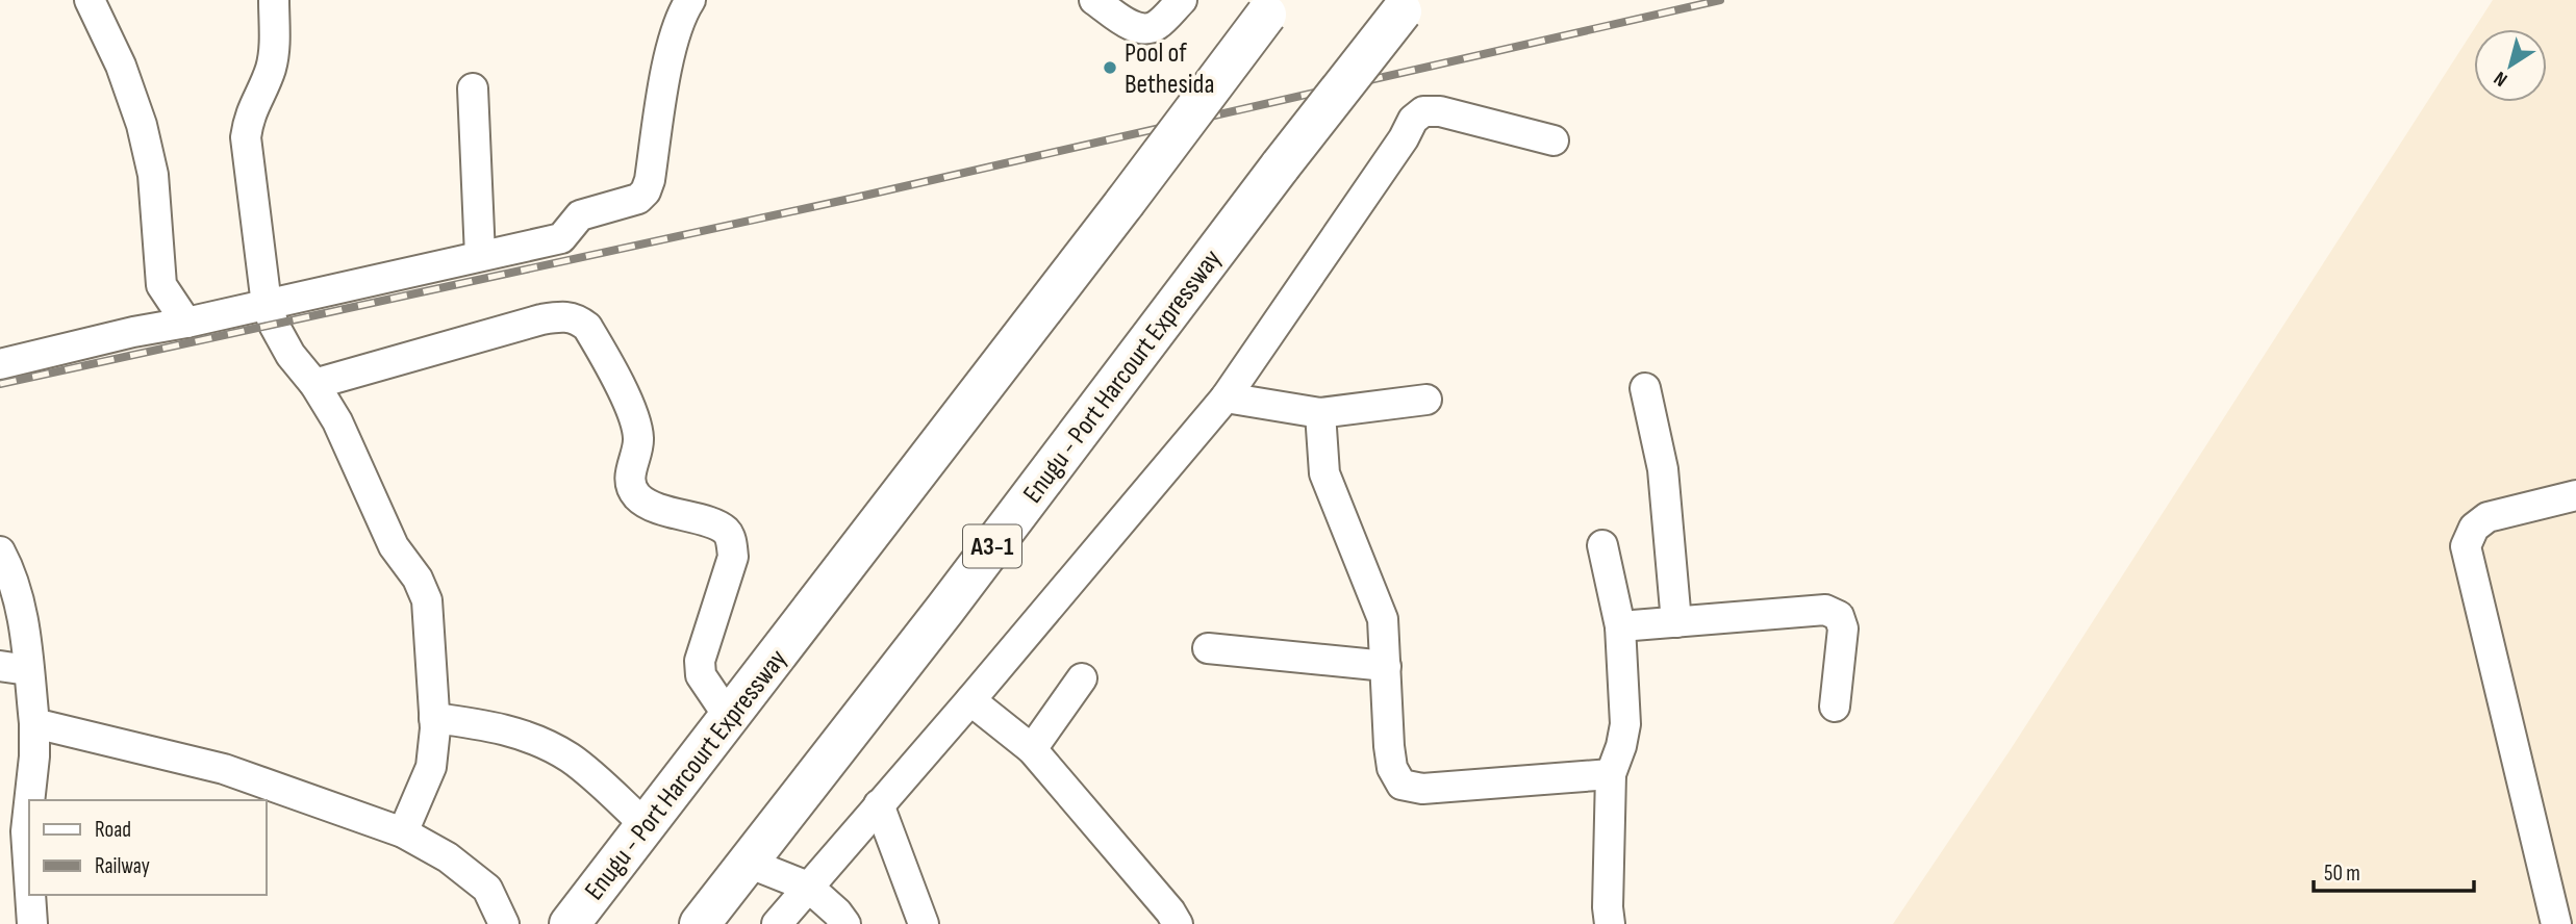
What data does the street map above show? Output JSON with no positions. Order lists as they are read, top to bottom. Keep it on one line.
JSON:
{"streets":{"highway":["Enugu - Port Harcourt Expressway","A3-1"]},"places":["Pool of Bethesida"],"legend":["Road","Railway"],"scale_bar":"50 m","north":"bottom left"}
